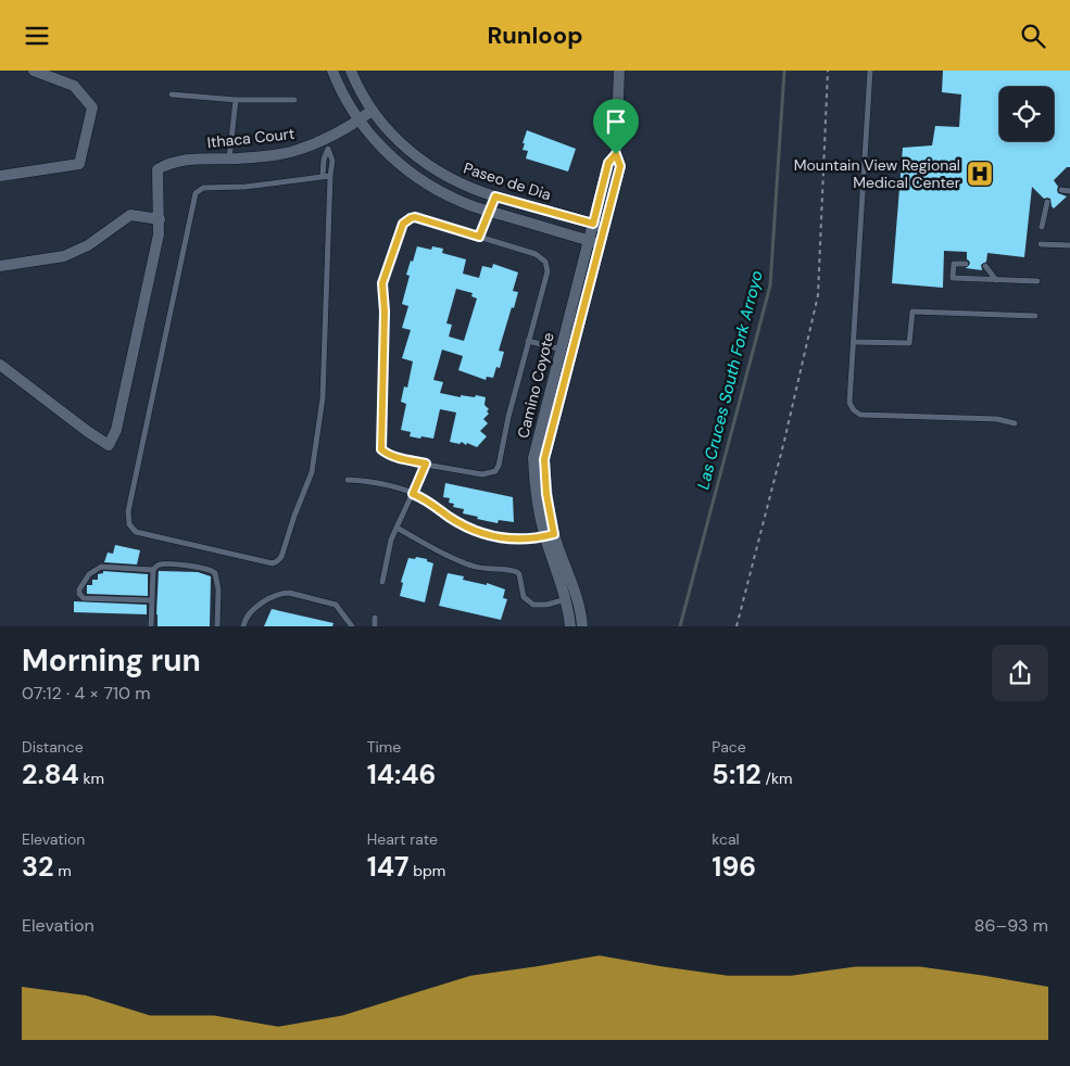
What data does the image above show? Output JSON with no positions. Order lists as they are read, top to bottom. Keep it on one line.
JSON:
{"streets":{"street":["Ithaca Court","Paseo de Dia","Camino Coyote"]},"crossings":[["Ithaca Court","Paseo de Dia"],["Paseo de Dia","Camino Coyote"]],"water":["Las Cruces South Fork Arroyo"],"places":{"hospital":["Mountain View Regional Medical Center"]},"page":{"header":"Runloop","heading":["Morning run","07:12 · 4 × 710 m"],"stats":[["Distance","2.84 km"],["Time","14:46"],["Pace","5:12 /km"],["Elevation","32 m"],["Heart rate","147 bpm"],["kcal","196"]],"chart":["Elevation","86–93 m"]}}
